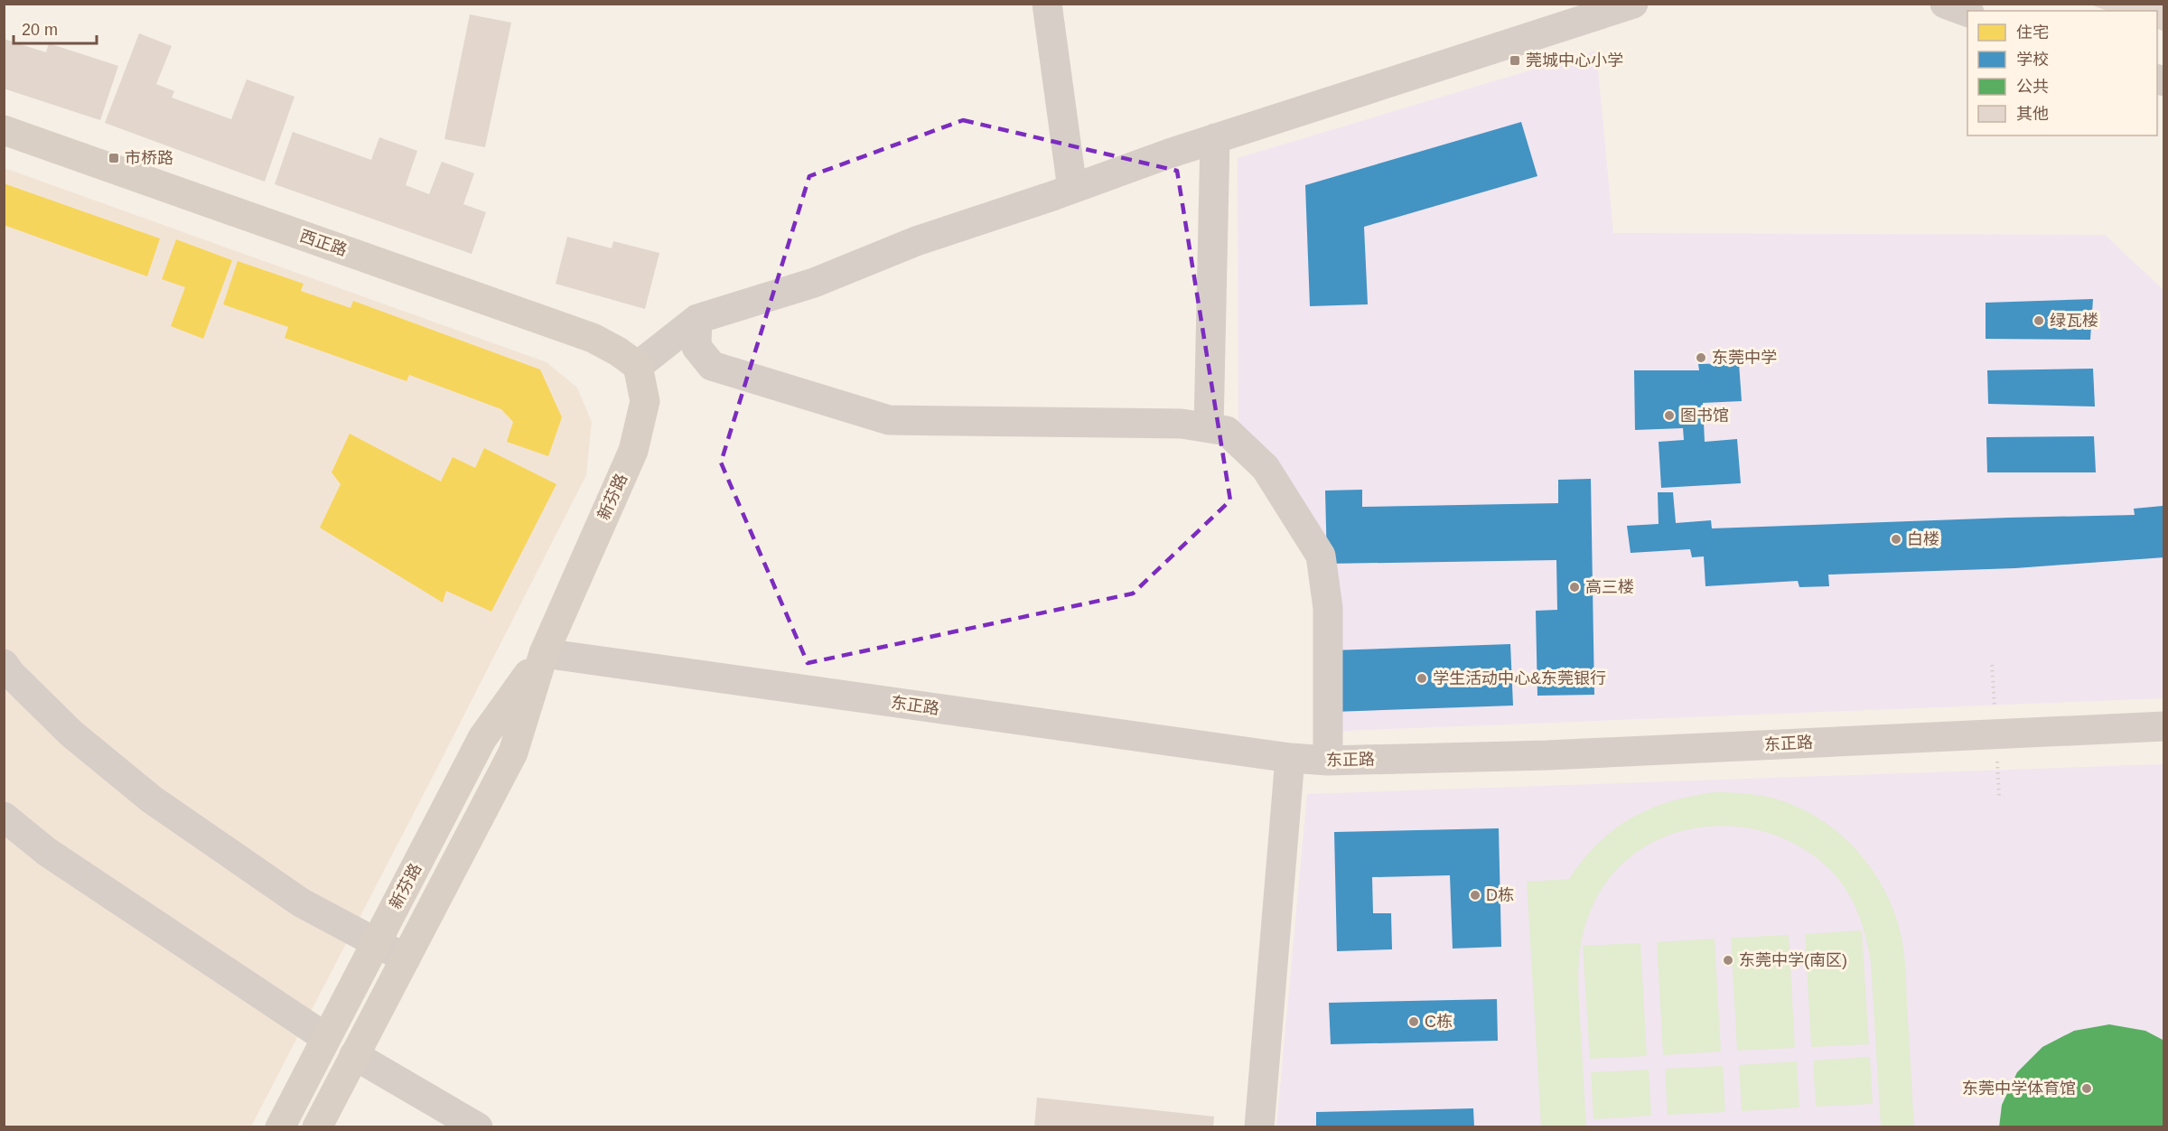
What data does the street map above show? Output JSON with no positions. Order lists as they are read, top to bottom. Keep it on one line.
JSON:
{"streets":{"main road":["西正路","新芬路"],"street":["东正路"]},"crossings":[["西正路","新芬路"],["新芬路","东正路"]],"places":{"transit":["莞城中心小学","市桥路"],"other":["绿瓦楼","东莞中学","图书馆","白楼","高三楼","学生活动中心&东莞银行","D栋","东莞中学(南区)","C栋","东莞中学体育馆"]},"legend":["住宅","学校","公共","其他"],"scale_bar":"20 m"}
